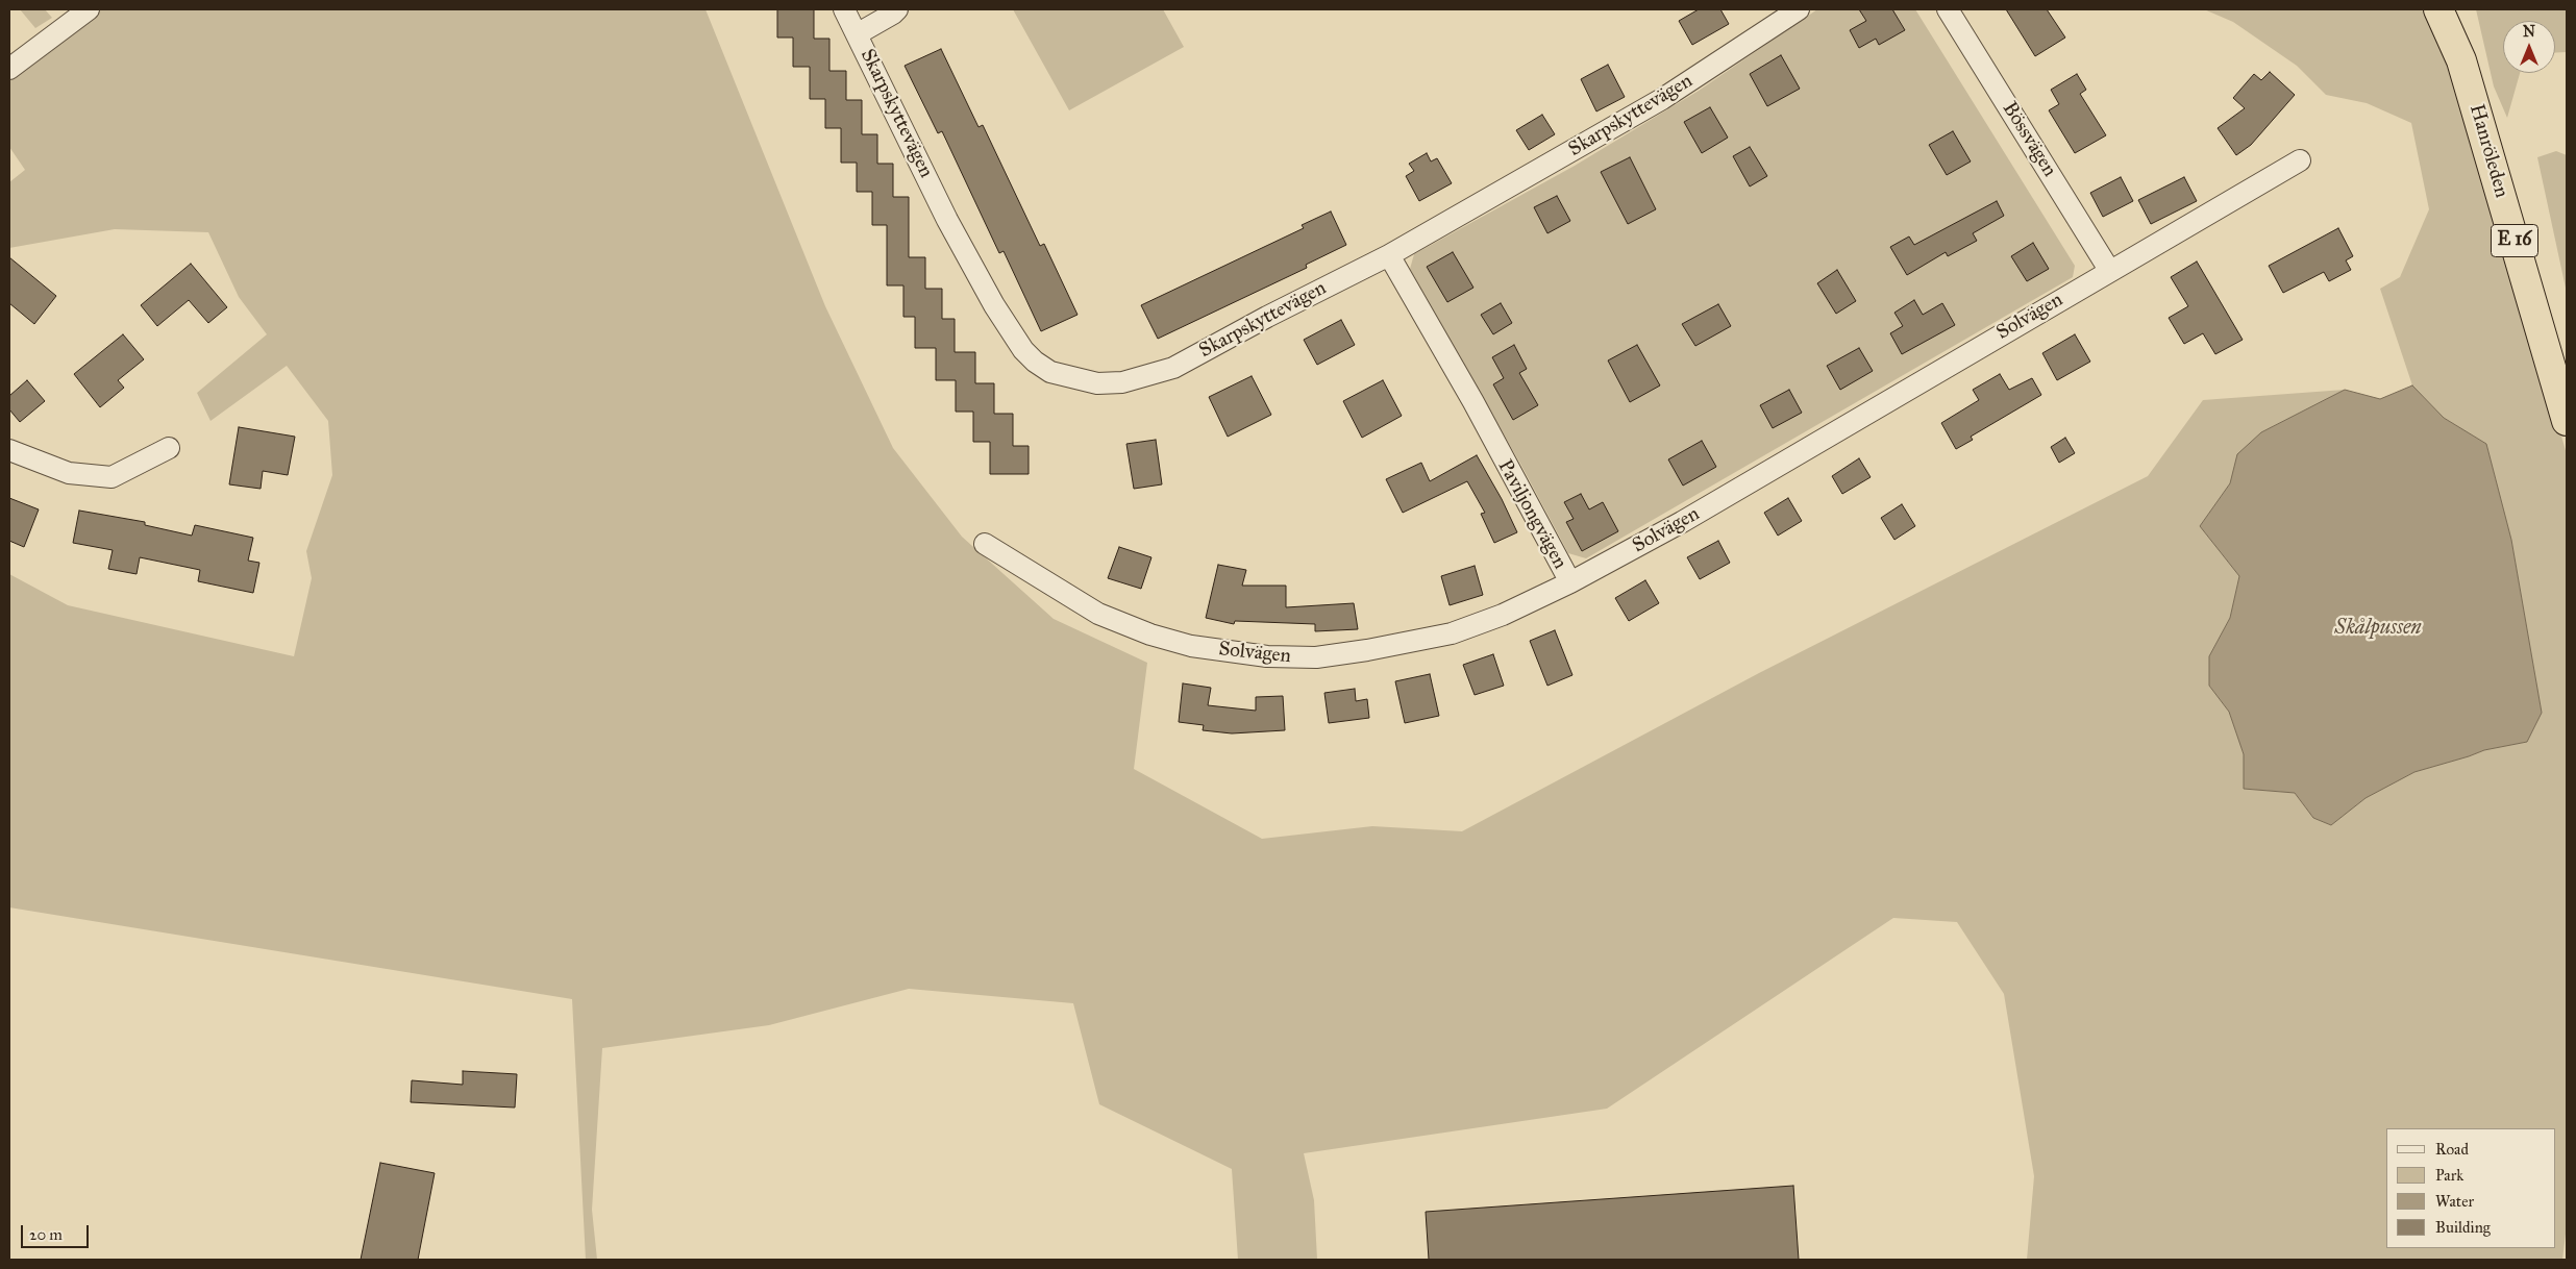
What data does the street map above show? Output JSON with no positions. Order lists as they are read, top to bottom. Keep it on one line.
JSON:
{"streets":{"highway":["Hanröleden","E 16"],"street":["Skarpskyttevägen","Bössvägen","Solvägen","Paviljongvägen"]},"crossings":[["Skarpskyttevägen","Paviljongvägen"],["Bössvägen","Solvägen"],["Solvägen","Paviljongvägen"]],"water":["Skålpussen"],"legend":["Road","Park","Water","Building"],"scale_bar":"20 m","north":"top"}
